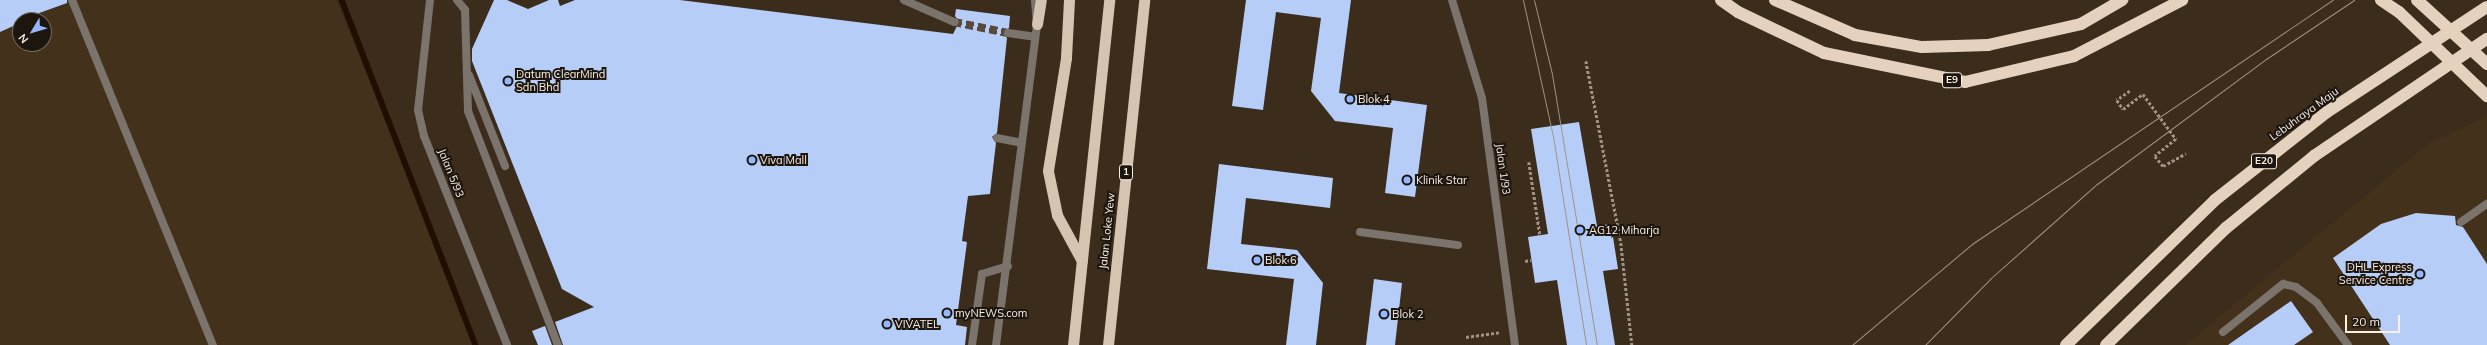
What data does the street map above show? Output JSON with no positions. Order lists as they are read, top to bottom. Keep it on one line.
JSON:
{"streets":{"highway":["E9","Lebuhraya Maju","E20","1","Jalan Loke Yew"],"street":["Jalan 1/93","Jalan 5/93"]},"places":["Datum ClearMind Sdn Bhd","Blok 4","Viva Mall","Klinik Star","AG12 Miharja","Blok 6","DHL Express Service Centre","myNEWS.com","Blok 2","VIVATEL"],"scale_bar":"20 m","north":"bottom left"}
